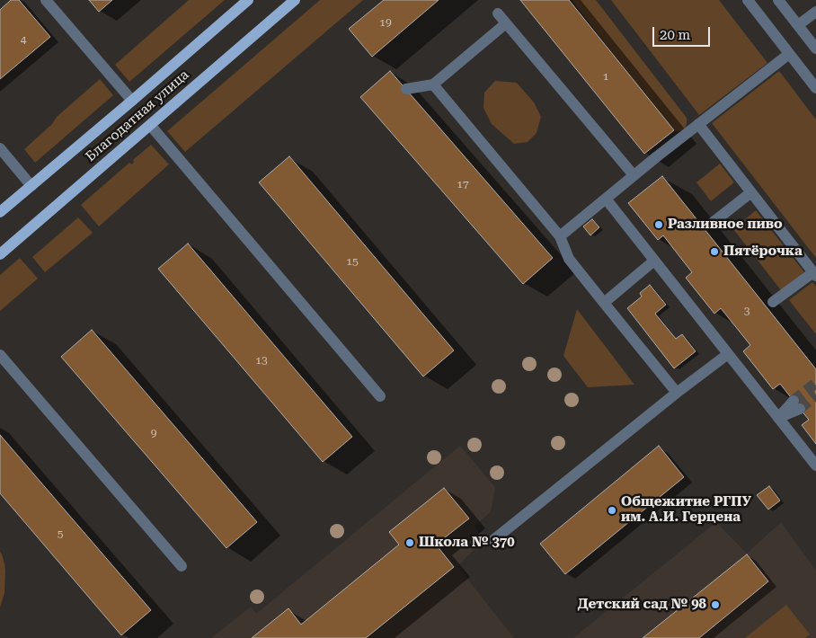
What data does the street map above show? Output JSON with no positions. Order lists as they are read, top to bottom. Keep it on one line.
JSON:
{"streets":{"main road":["Благодатная улица"]},"places":["Разливное пиво","Пятёрочка","Общежитие РГПУ им. А.И. Герцена","Школа № 370","Детский сад № 98"],"house_numbers":["19","4","1","17","15","3","13","9","5"],"scale_bar":"20 m"}
